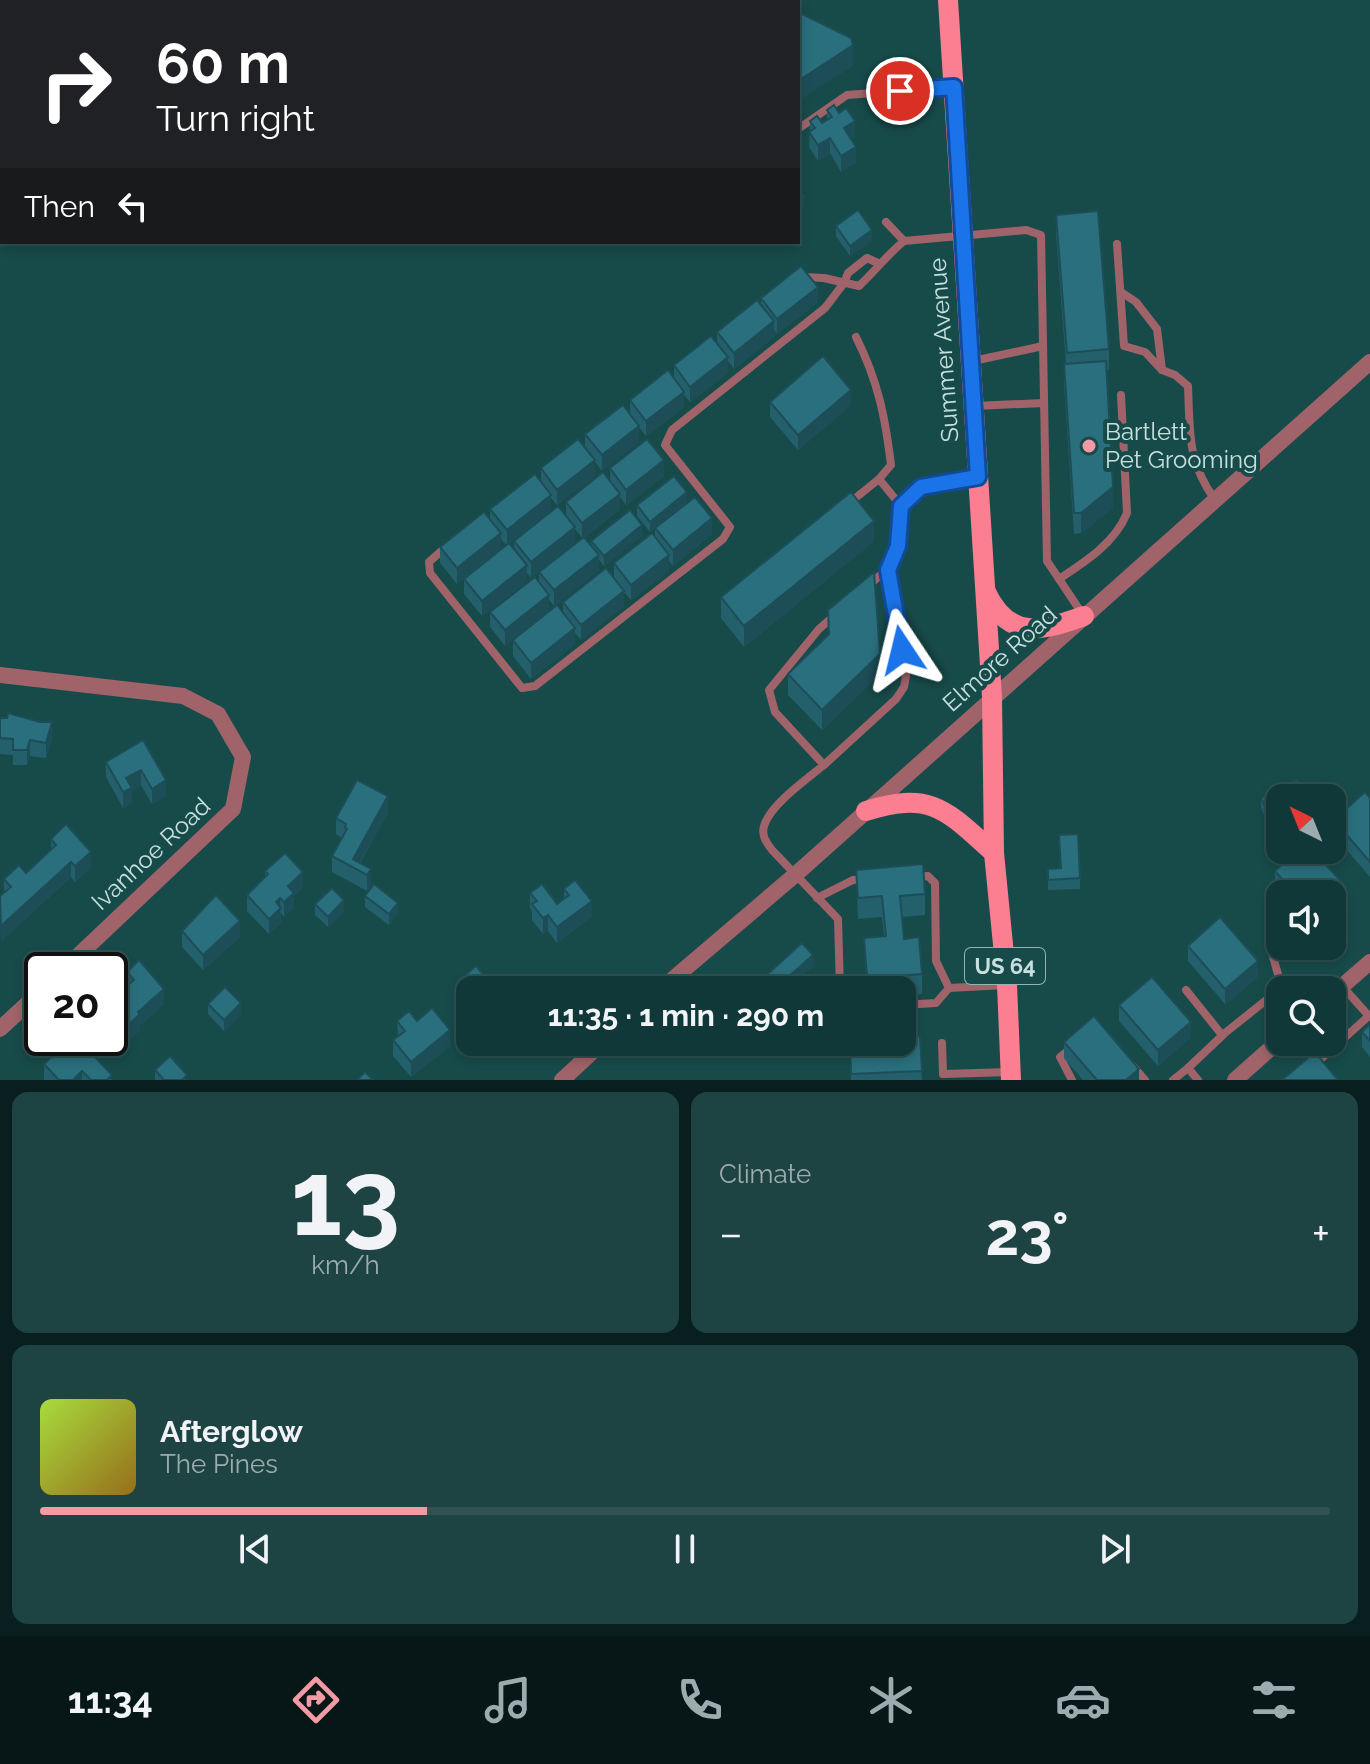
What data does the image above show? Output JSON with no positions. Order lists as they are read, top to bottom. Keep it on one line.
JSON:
{"streets":{"main road":["Summer Avenue","US 64"],"street":["Elmore Road","Ivanhoe Road"]},"crossings":[["Summer Avenue","Elmore Road"]],"places":["Bartlett Pet Grooming"],"north":"top left","page":{"turn":["60 m","Turn right"],"then":"Then","limit":"20","trip":"11:35 · 1 min · 290 m","tile":[["13","km/h"],"Climate"],"heat":["−","23°","+"],"song":["Afterglow","The Pines"],"tabs":"11:34"}}
